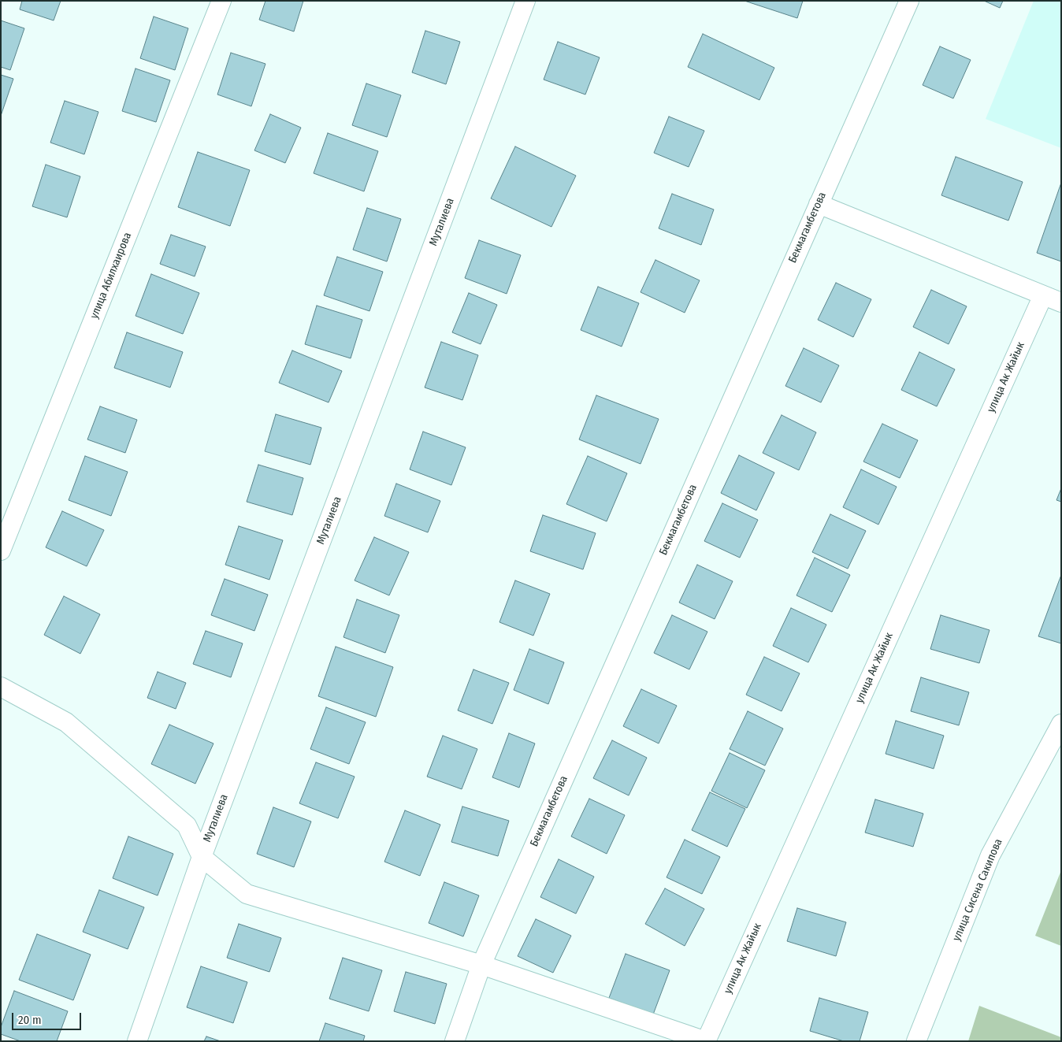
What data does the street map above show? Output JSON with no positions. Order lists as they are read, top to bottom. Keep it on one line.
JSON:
{"streets":{"street":["Муталиева","Бекмагамбетова","улица Абилхаирова","улица Ак Жайык","улица Сисена Сакипова"]},"scale_bar":"20 m"}
